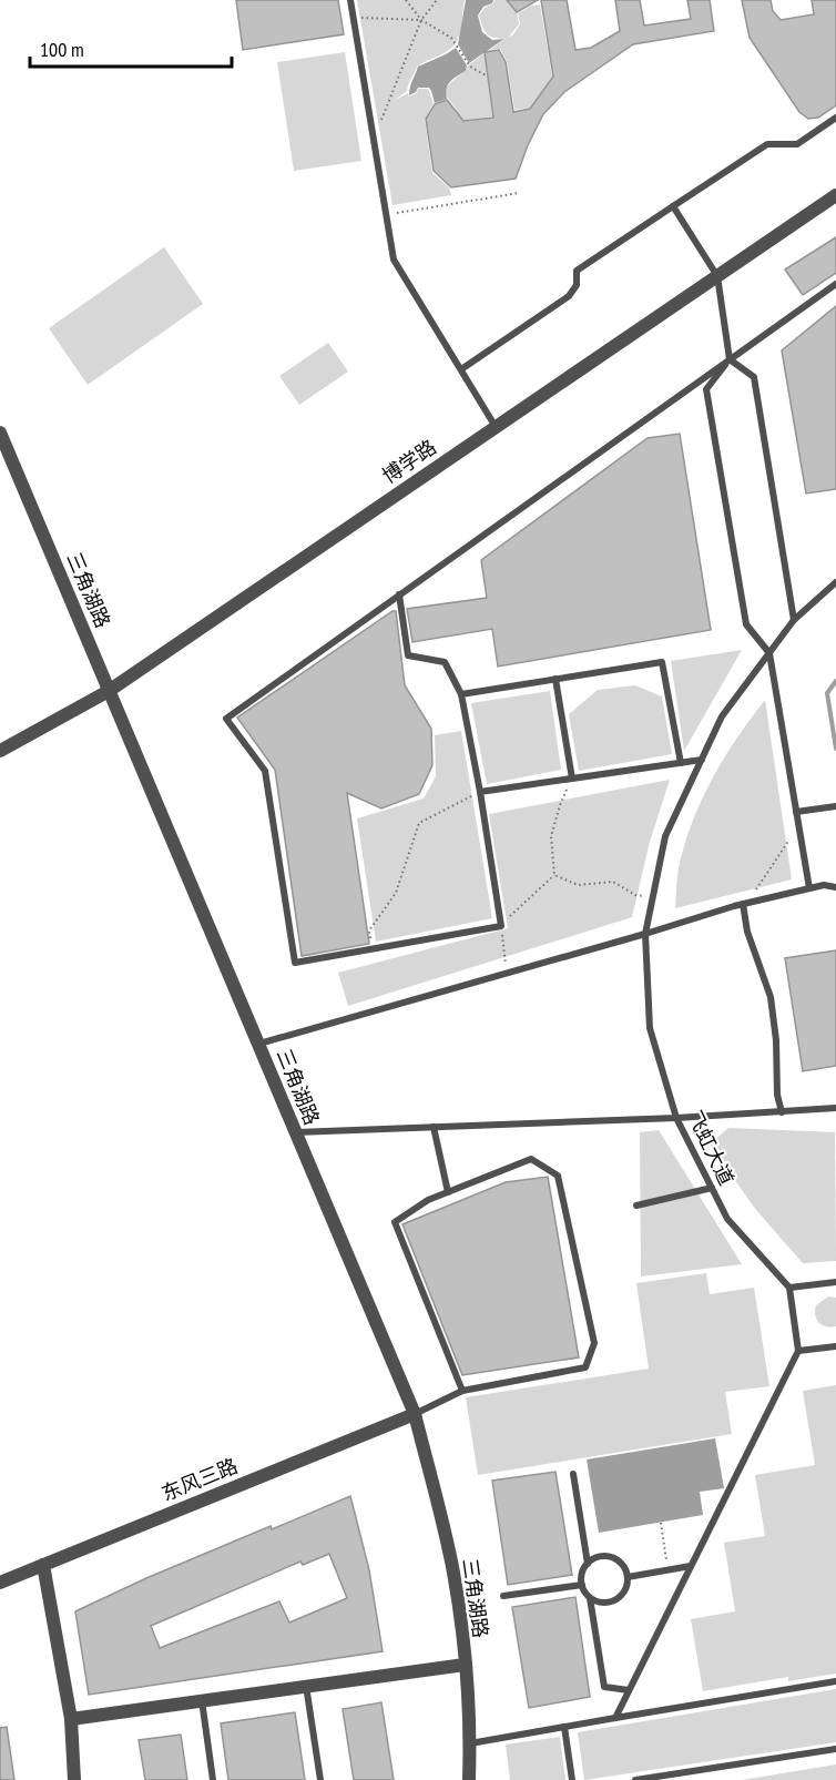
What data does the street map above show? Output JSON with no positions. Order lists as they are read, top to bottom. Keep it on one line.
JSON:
{"streets":{"street":["博学路","三角湖路","东风三路"],"lane":["飞虹大道"]},"crossings":[["博学路","三角湖路"],["三角湖路","东风三路"]],"scale_bar":"100 m"}
